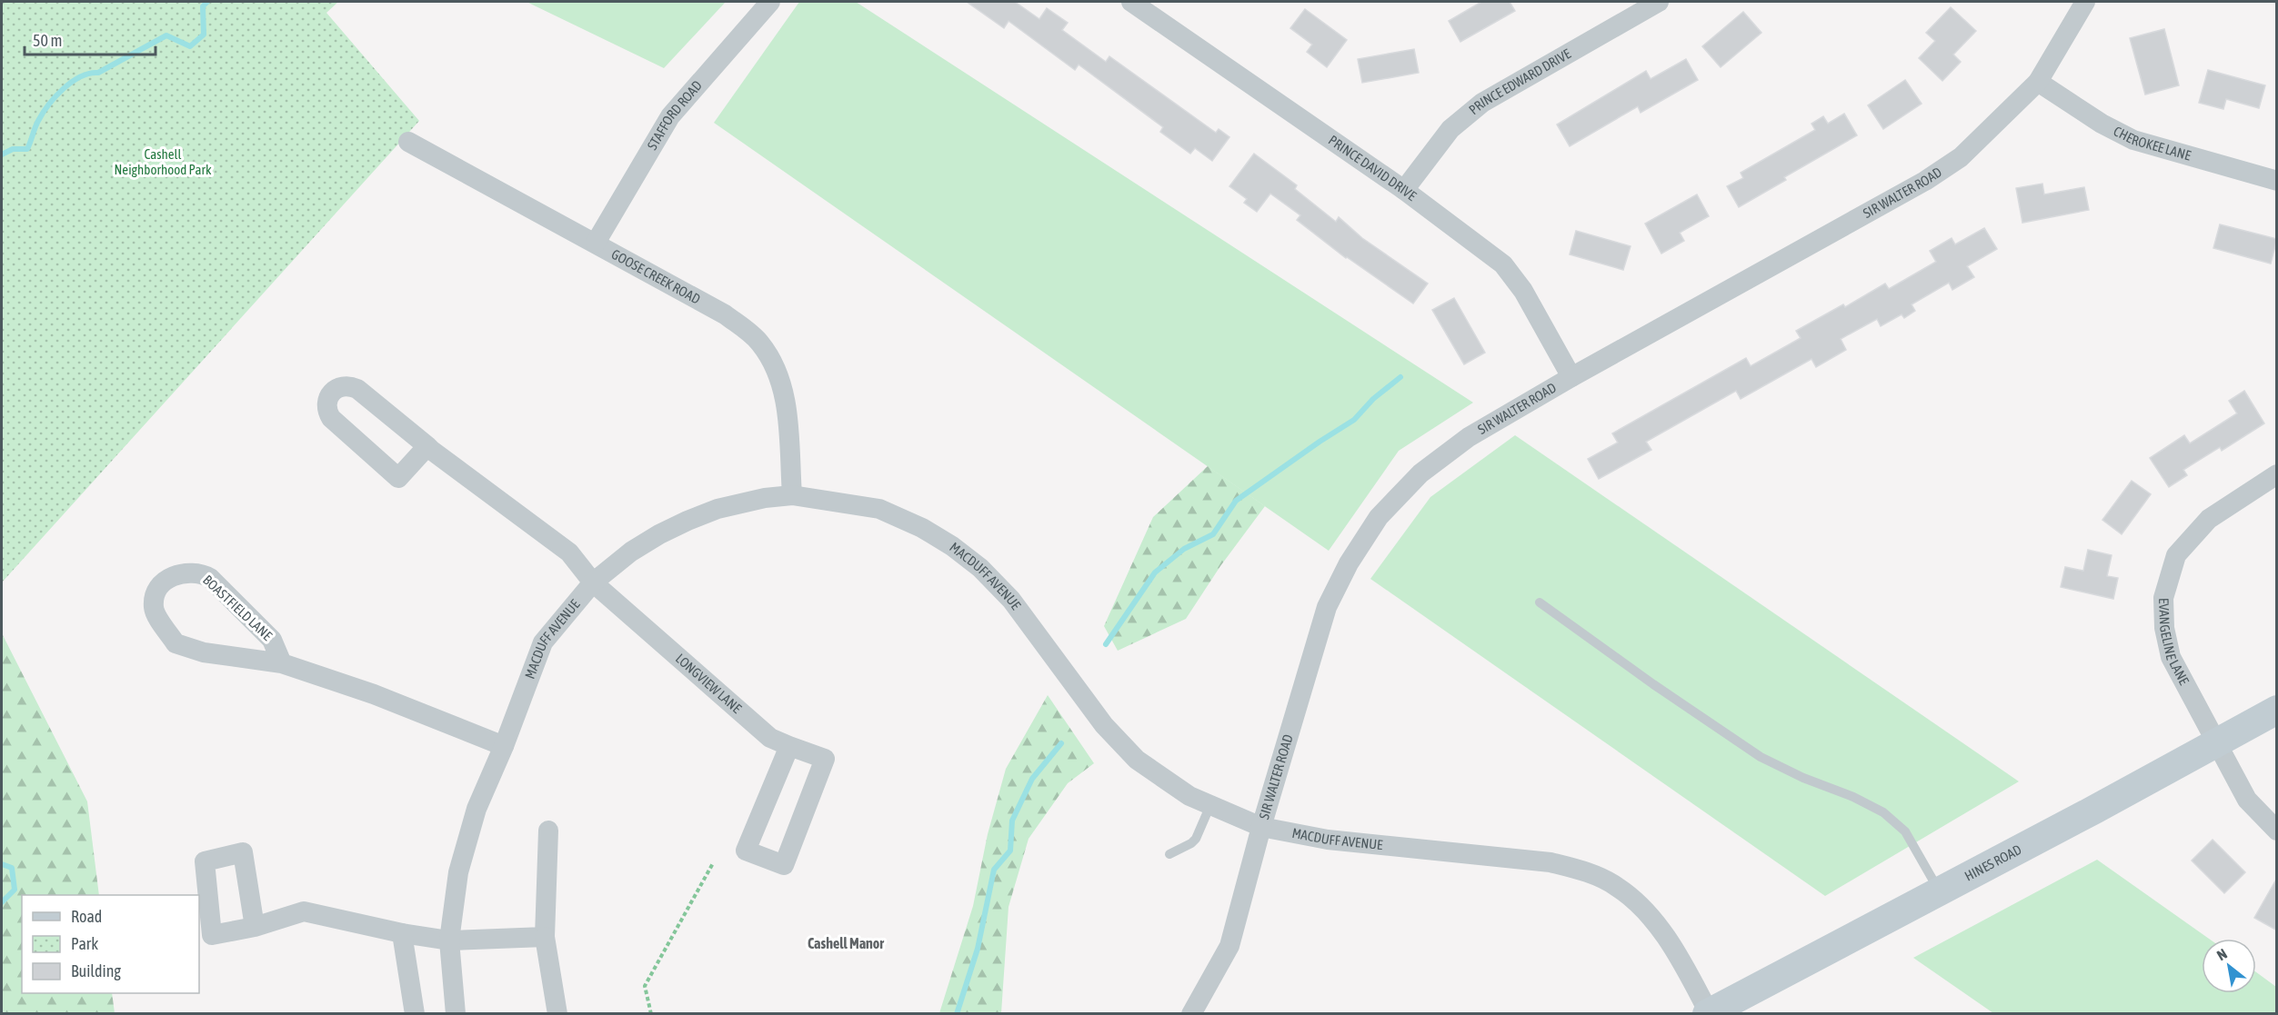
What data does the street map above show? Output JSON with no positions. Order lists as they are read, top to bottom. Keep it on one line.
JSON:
{"streets":{"street":["PRINCE EDWARD DRIVE","STAFFORD ROAD","CHEROKEE LANE","PRINCE DAVID DRIVE","SIR WALTER ROAD","GOOSE CREEK ROAD","MACDUFF AVENUE","BOASTFIELD LANE","EVANGELINE LANE","LONGVIEW LANE","HINES ROAD"]},"crossings":[["PRINCE EDWARD DRIVE","PRINCE DAVID DRIVE"],["STAFFORD ROAD","GOOSE CREEK ROAD"],["CHEROKEE LANE","SIR WALTER ROAD"],["PRINCE DAVID DRIVE","SIR WALTER ROAD"],["SIR WALTER ROAD","MACDUFF AVENUE"],["GOOSE CREEK ROAD","MACDUFF AVENUE"],["MACDUFF AVENUE","BOASTFIELD LANE"],["MACDUFF AVENUE","LONGVIEW LANE"],["MACDUFF AVENUE","HINES ROAD"],["EVANGELINE LANE","HINES ROAD"]],"districts":["Cashell Manor"],"parks":["Cashell Neighborhood Park"],"legend":["Road","Park","Building"],"scale_bar":"50 m","north":"top left"}
